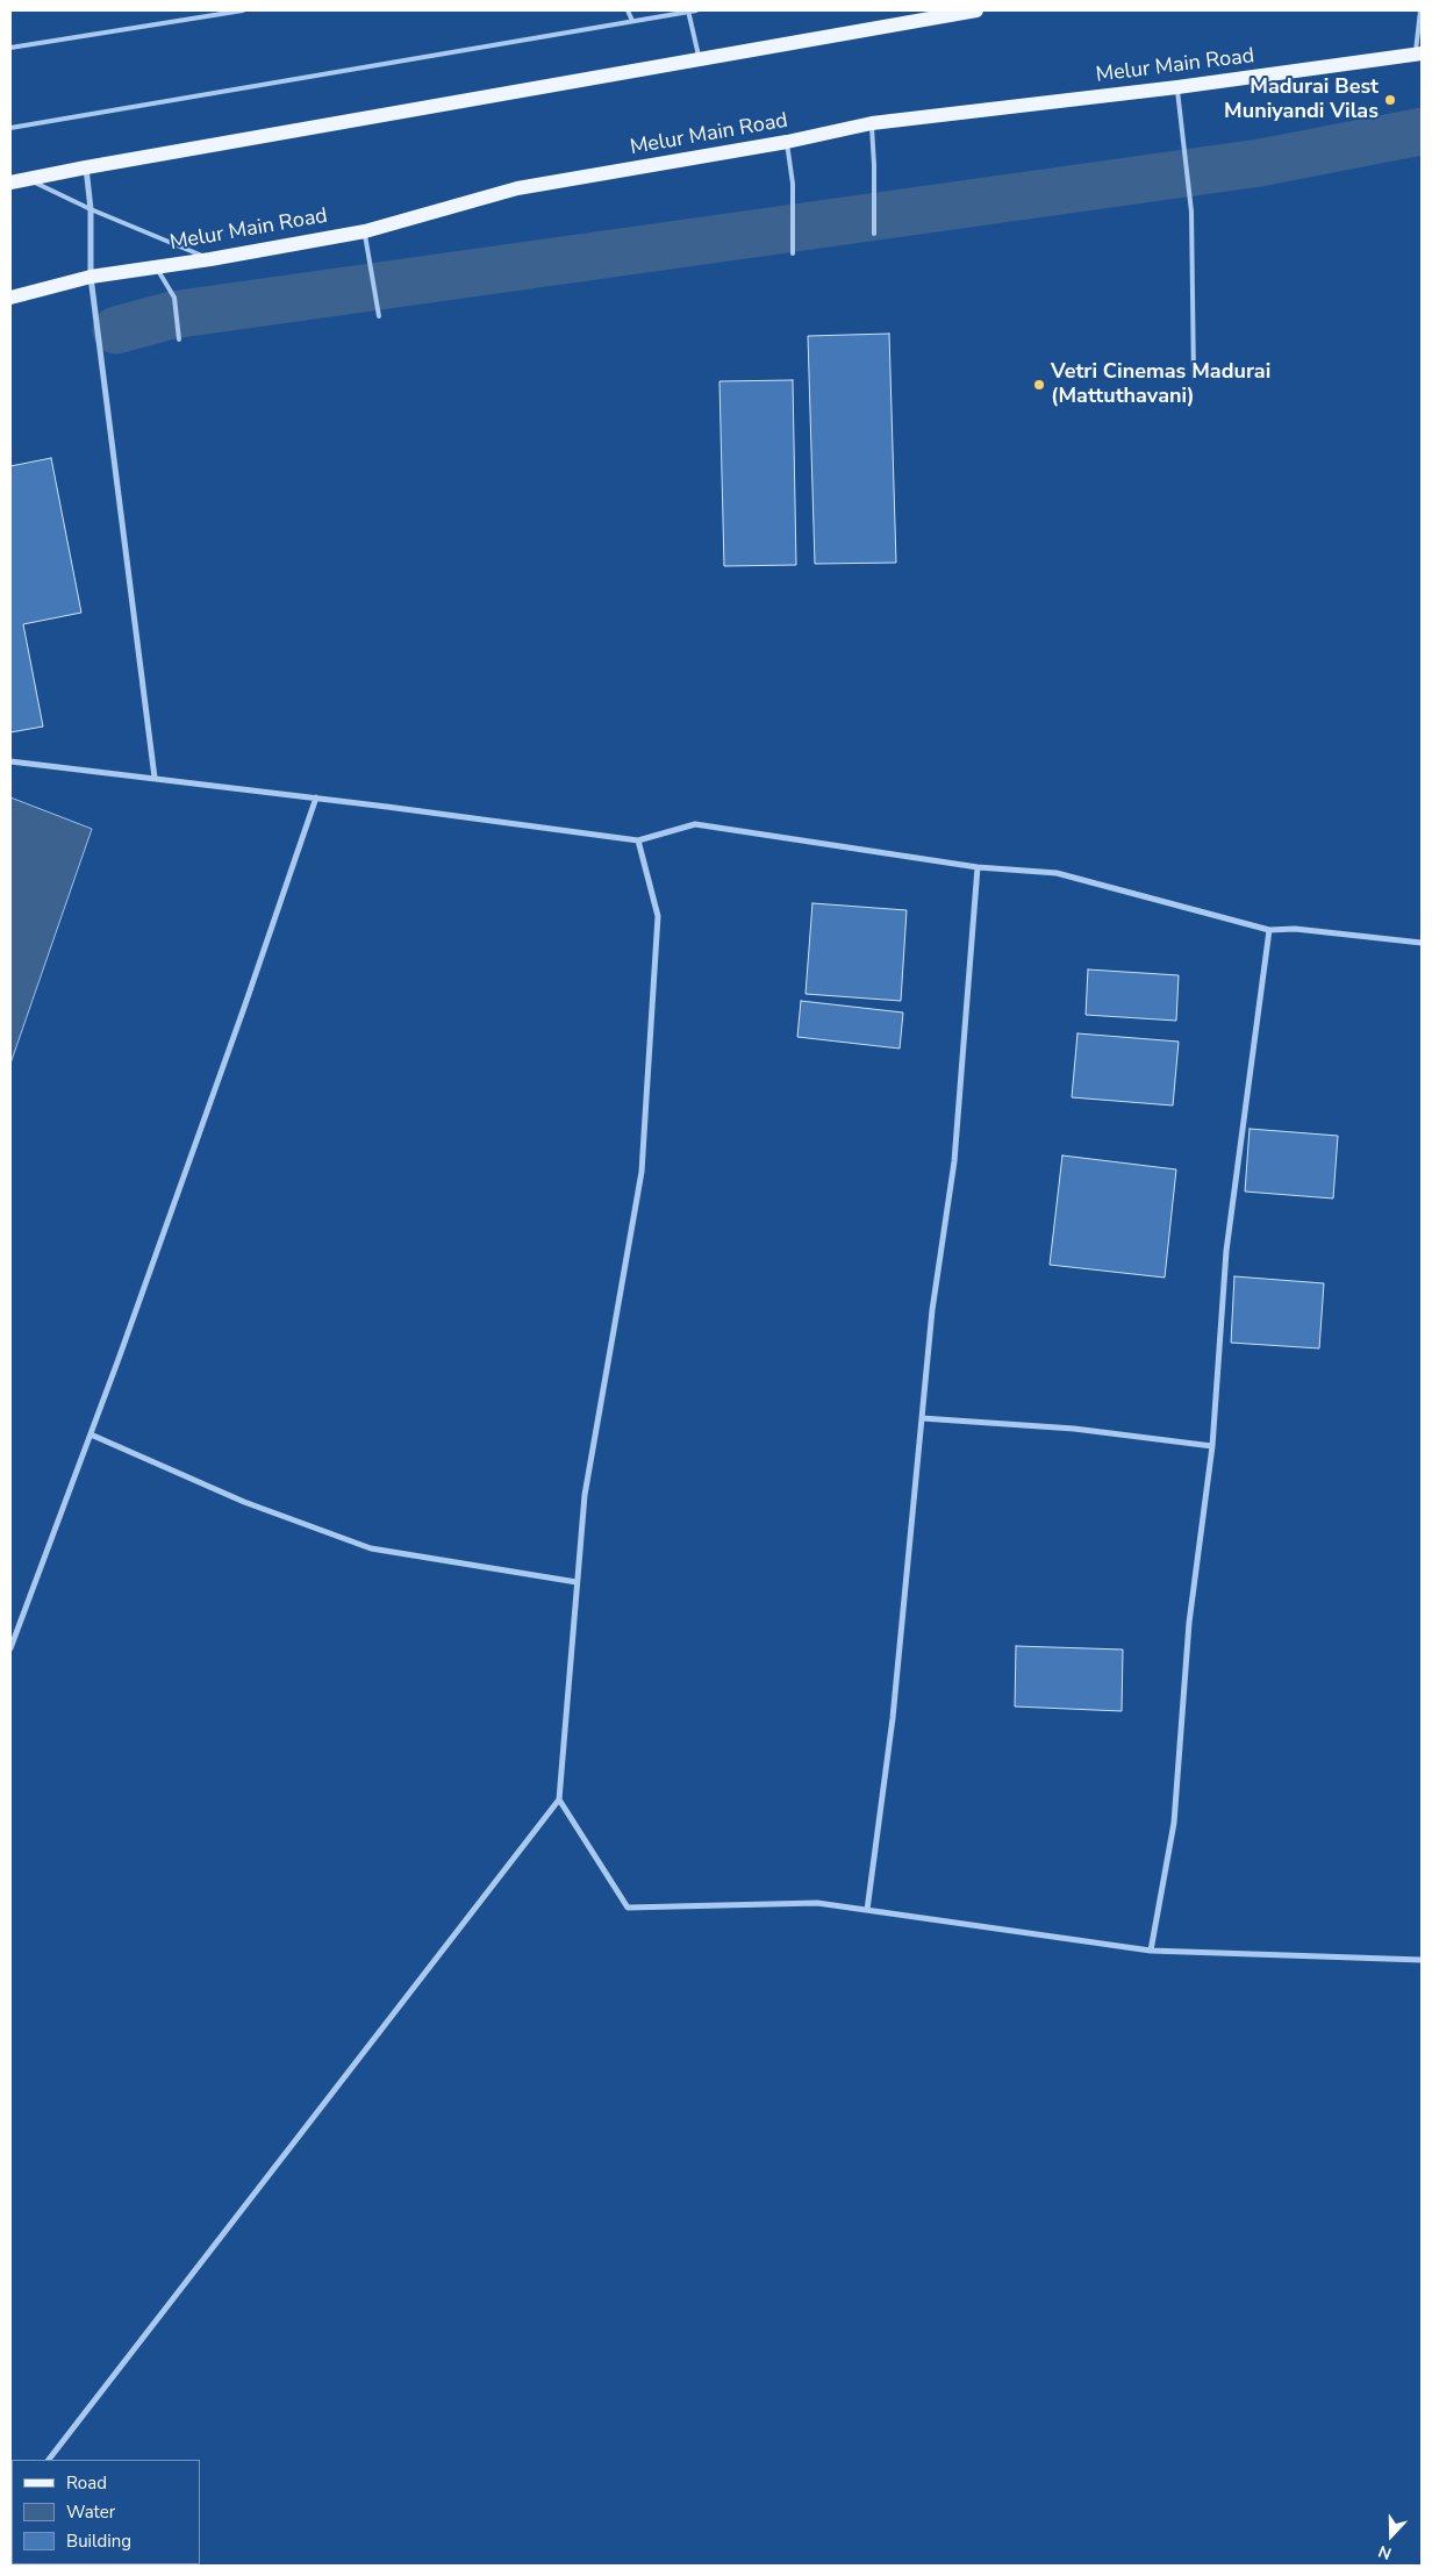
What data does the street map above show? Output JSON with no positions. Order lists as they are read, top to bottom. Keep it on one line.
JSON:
{"streets":{"main road":["Melur Main Road"]},"places":["Madurai Best Muniyandi Vilas","Vetri Cinemas Madurai (Mattuthavani)"],"legend":["Road","Water","Building"],"north":"bottom"}
